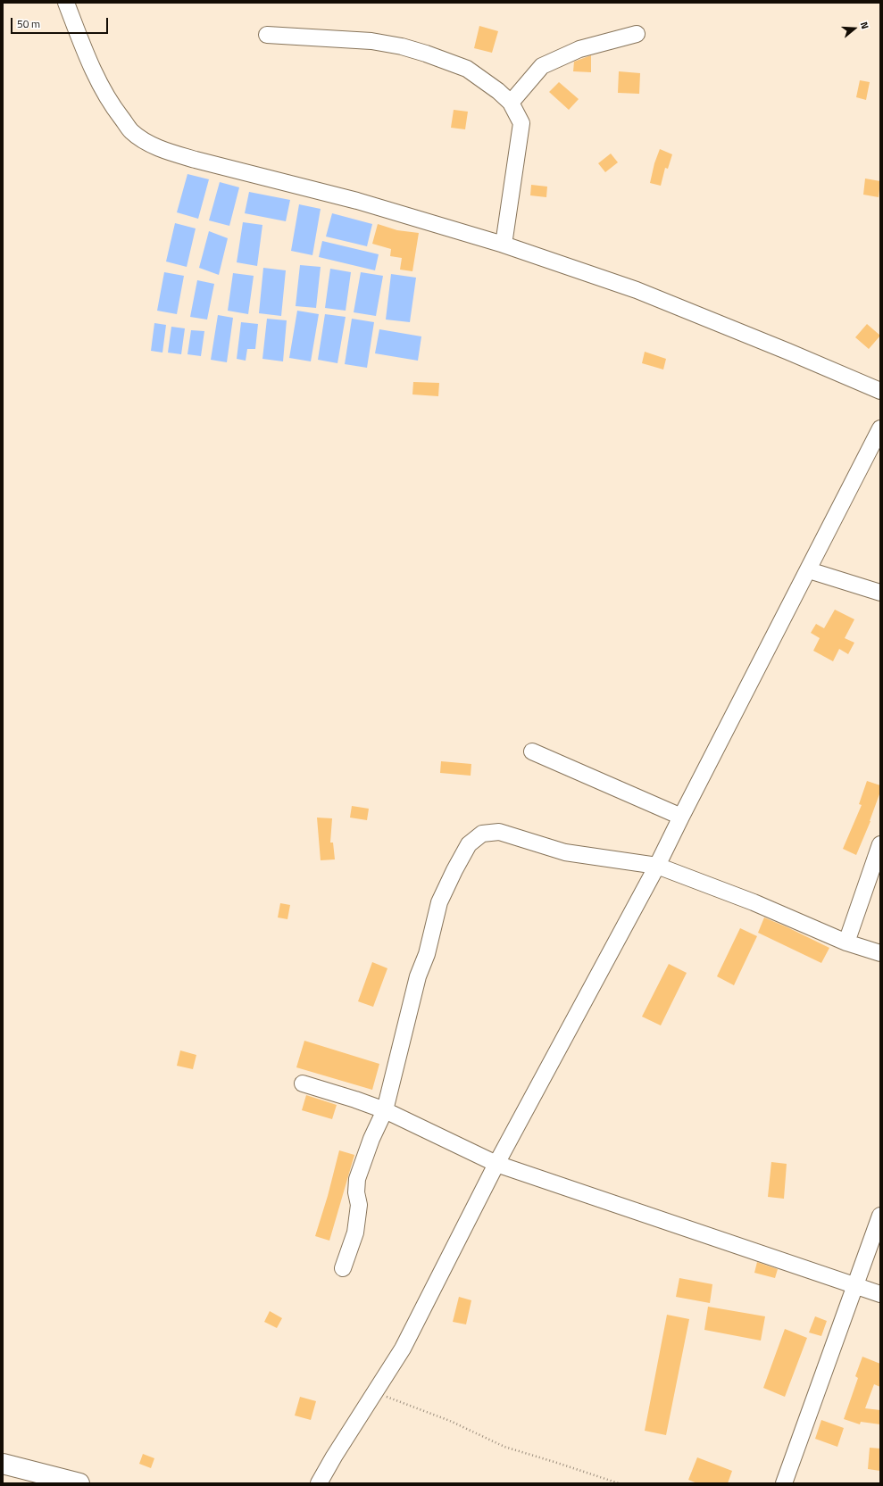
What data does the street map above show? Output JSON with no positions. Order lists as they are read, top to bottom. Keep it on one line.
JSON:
{"scale_bar":"50 m","north":"right"}
